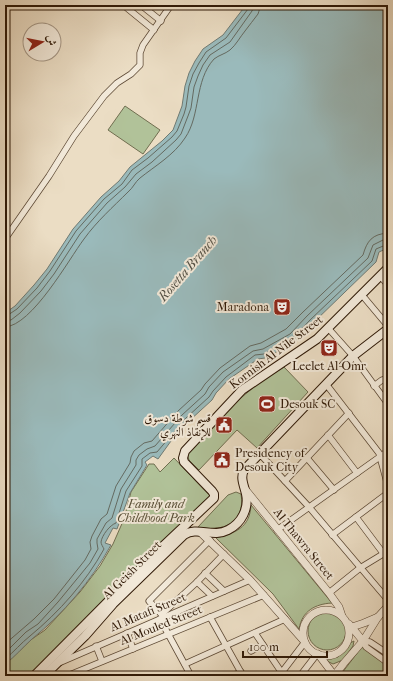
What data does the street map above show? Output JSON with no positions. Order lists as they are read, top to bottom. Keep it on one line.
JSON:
{"streets":{"main road":["Kornish Al Nile Street","Al Geish Street"],"street":["Al Thawra Street","Al Matafi Street","Al Mouled Street"]},"crossings":[["Kornish Al Nile Street","Al Geish Street"],["Al Thawra Street","Al Geish Street"],["Al Geish Street","Al Matafi Street"]],"water":["Rosetta Branch"],"parks":["Family and Childhood Park"],"places":{"theatre":["Maradona","Leelet Al-Omr"],"sports":["Desouk SC"],"public building":["قسم شرطة دسوق للإنقاذ النهري","Presidency of Desouk City"]},"scale_bar":"100 m","north":"right"}
